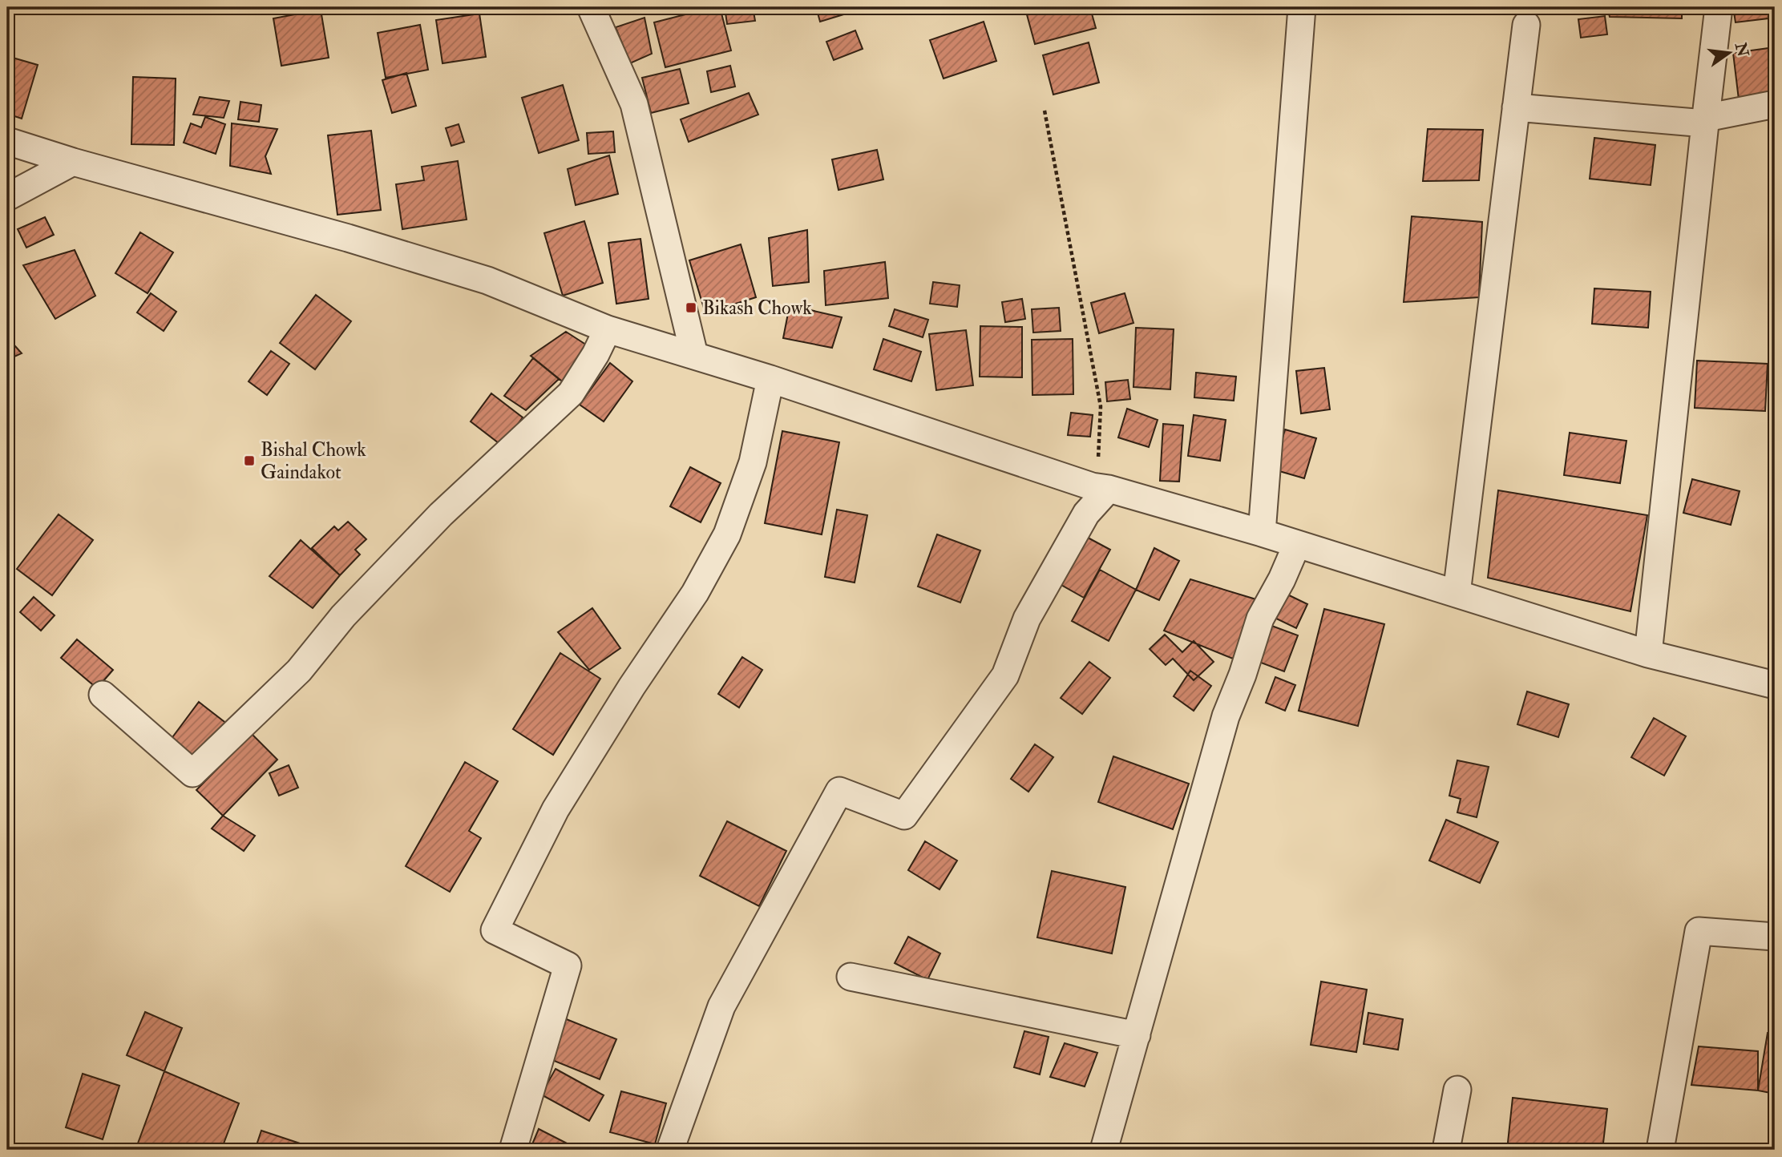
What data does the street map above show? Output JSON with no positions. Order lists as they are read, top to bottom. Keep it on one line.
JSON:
{"places":{"transit":["Bikash Chowk","Bishal Chowk Gaindakot"]},"north":"right"}
